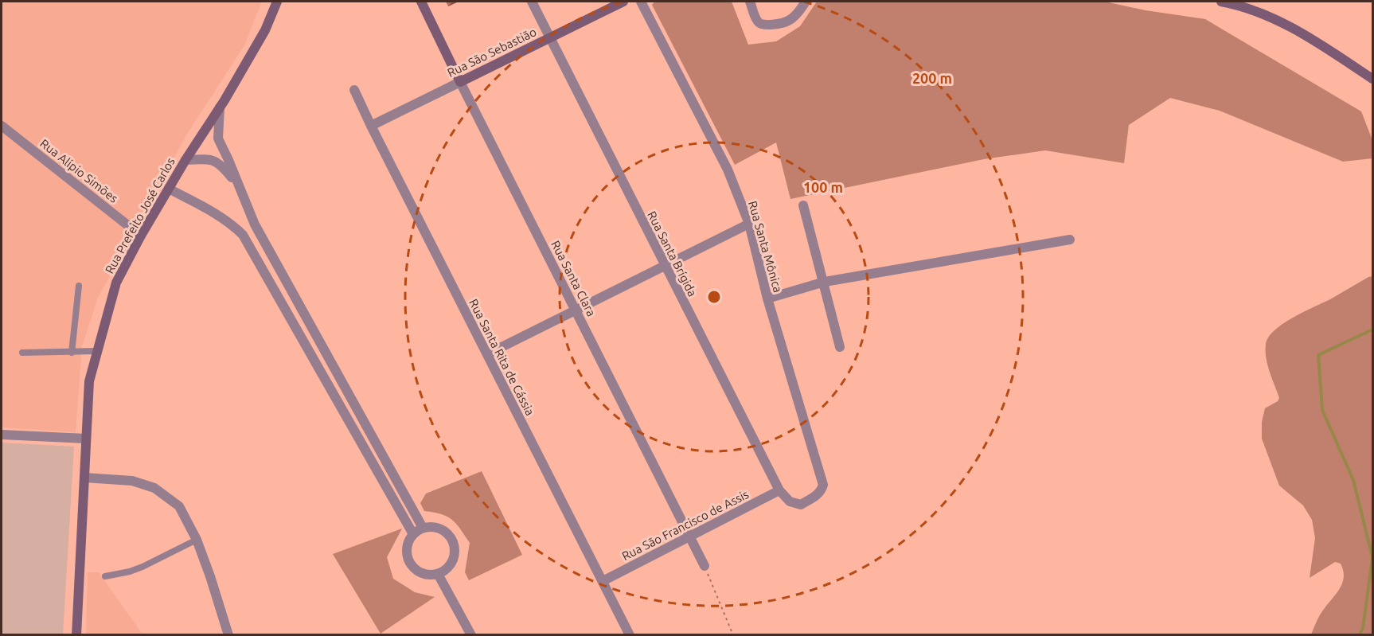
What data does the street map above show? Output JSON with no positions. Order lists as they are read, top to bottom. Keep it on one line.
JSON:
{"streets":{"main road":["Rua São Sebastião","Rua Prefeito José Carlos","Rua Santa Clara"],"street":["Rua Alipio Simões","Rua Santa Mônica","Rua Santa Brígida","Rua Santa Rita de Cássia","Rua São Francisco de Assis"]},"crossings":[["Rua São Sebastião","Rua Santa Brígida"],["Rua São Sebastião","Rua Santa Clara"],["Rua São Sebastião","Rua Santa Rita de Cássia"],["Rua Alipio Simões","Rua Prefeito José Carlos"],["Rua Santa Mônica","Rua Santa Brígida"],["Rua Santa Brígida","Rua São Francisco de Assis"],["Rua Santa Clara","Rua São Francisco de Assis"],["Rua Santa Rita de Cássia","Rua São Francisco de Assis"]],"rings":["200 m","100 m"]}
